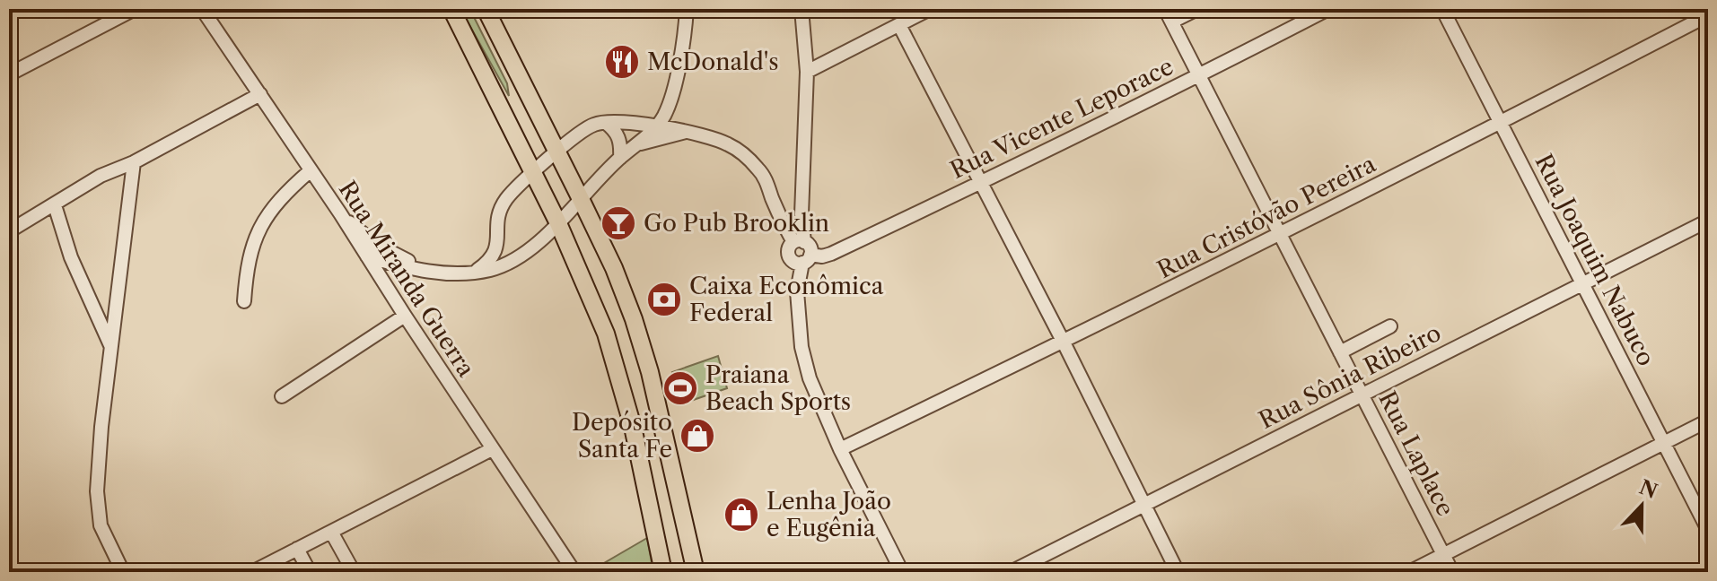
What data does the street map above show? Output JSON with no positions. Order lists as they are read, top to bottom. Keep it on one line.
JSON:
{"streets":{"street":["Rua Vicente Leporace","Rua Cristóvão Pereira","Rua Joaquim Nabuco","Rua Miranda Guerra","Rua Sônia Ribeiro","Rua Laplace"]},"crossings":[["Rua Vicente Leporace","Rua Laplace"],["Rua Cristóvão Pereira","Rua Joaquim Nabuco"],["Rua Cristóvão Pereira","Rua Laplace"],["Rua Joaquim Nabuco","Rua Sônia Ribeiro"],["Rua Sônia Ribeiro","Rua Laplace"]],"places":{"restaurant":["McDonald's"],"bar":["Go Pub Brooklin"],"bank":["Caixa Econômica Federal"],"sports":["Praiana Beach Sports"],"shop":["Depósito Santa Fe","Lenha João e Eugênia"]},"north":"top"}
